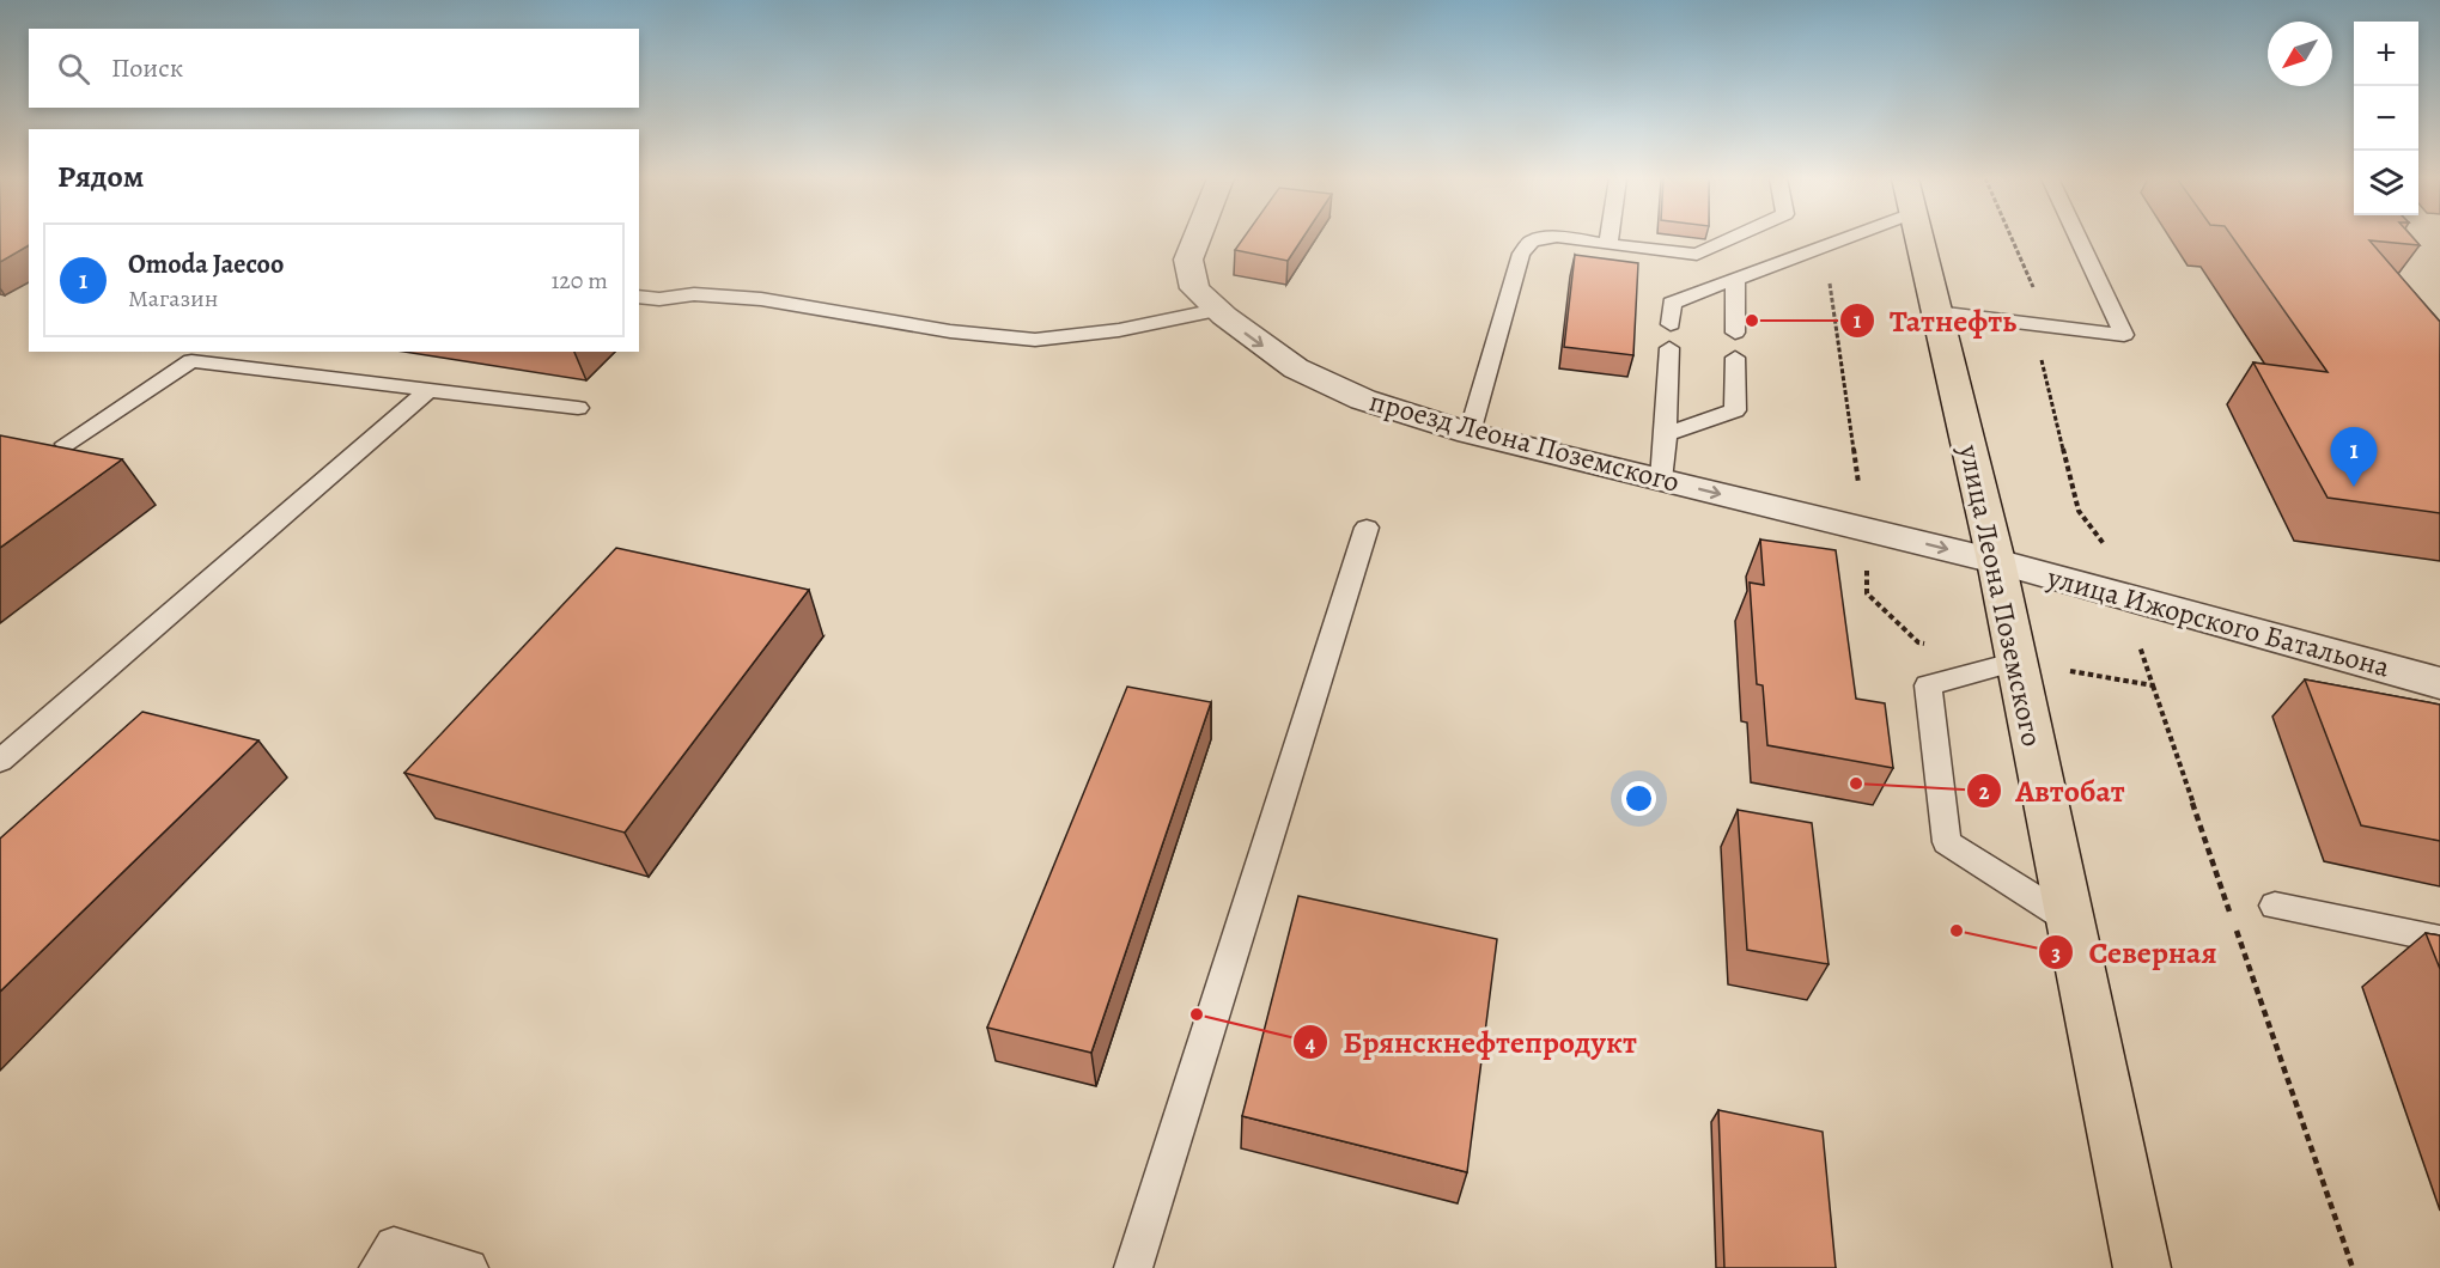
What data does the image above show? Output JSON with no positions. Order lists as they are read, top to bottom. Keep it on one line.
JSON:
{"streets":{"main road":["улица Леона Поземского"],"street":["проезд Леона Поземского","улица Ижорского Батальона"]},"crossings":[["проезд Леона Поземского","улица Леона Поземского"],["проезд Леона Поземского","улица Ижорского Батальона"],["улица Леона Поземского","улица Ижорского Батальона"]],"one_way":["проезд Леона Поземского"],"places":["Татнефть","Автобат","Северная","Брянскнефтепродукт"],"north":"bottom left","page":{"map_buttons":["+","−"],"search":"Поиск","heading":"Рядом","list":[{"mark":"1","name":"Omoda Jaecoo","note":"Магазин","value":"120 m"}],"pins":"1"}}
